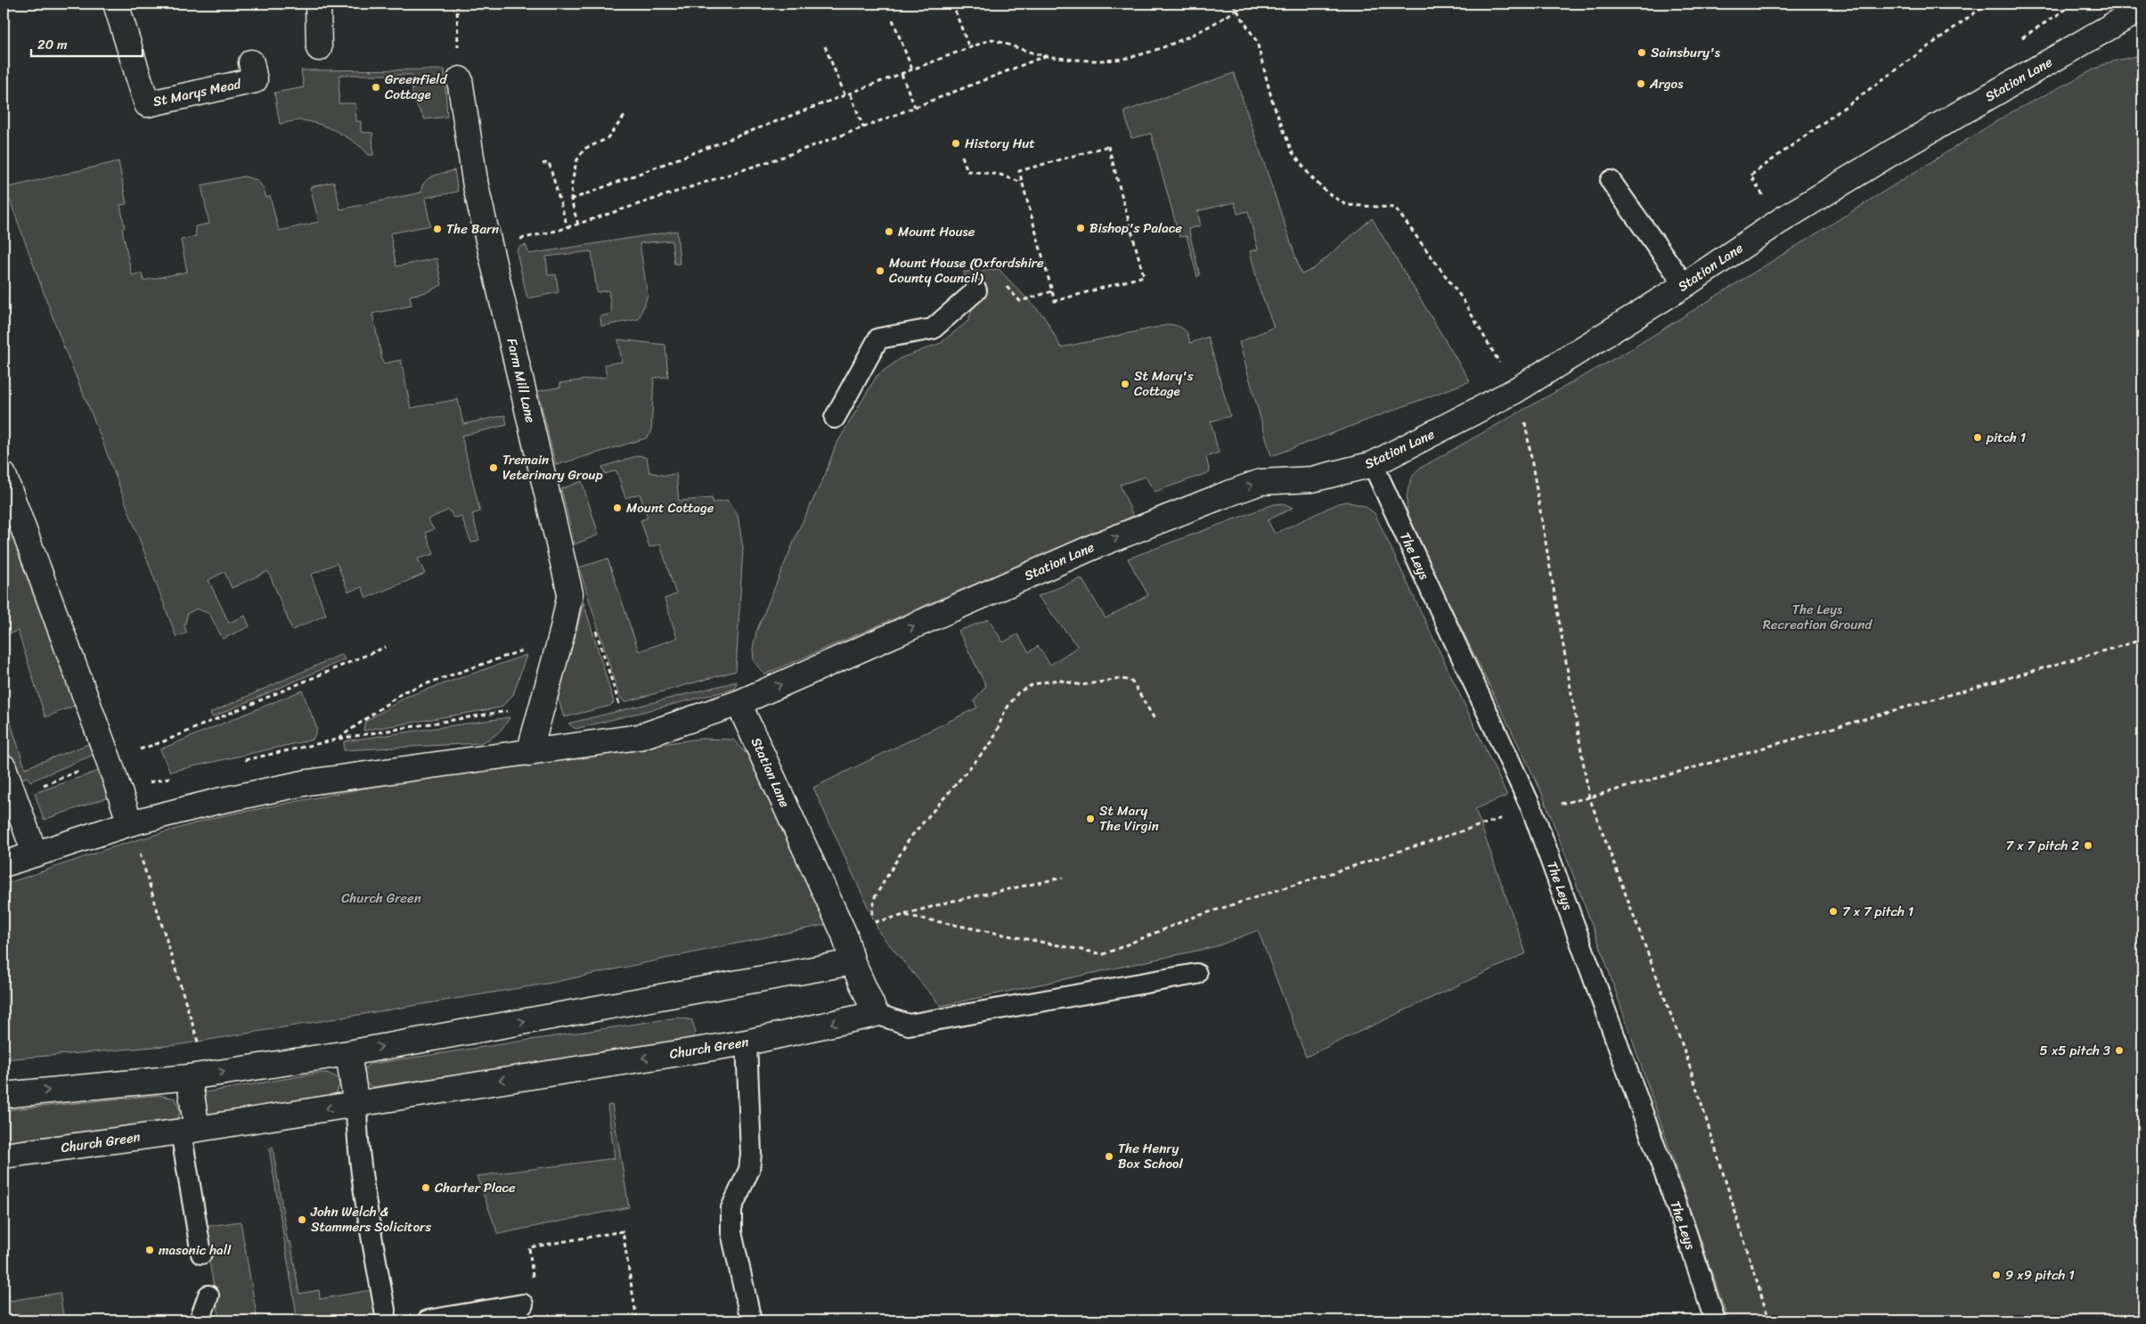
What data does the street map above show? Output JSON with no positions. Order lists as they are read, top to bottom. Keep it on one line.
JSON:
{"streets":{"street":["Station Lane","St Marys Mead","Farm Mill Lane","Church Green"],"lane":["The Leys"]},"crossings":[["Station Lane","The Leys"],["Station Lane","Church Green"]],"one_way":["Station Lane"],"parks":["The Leys Recreation Ground","Church Green"],"places":["Sainsbury's","Argos","Greenfield Cottage","History Hut","Bishop's Palace","The Barn","Mount House","Mount House (Oxfordshire County Council)","St Mary's Cottage","pitch 1","Tremain Veterinary Group","Mount Cottage","St Mary The Virgin","7 x 7 pitch 2","7 x 7 pitch 1","5 x5 pitch 3","The Henry Box School","Charter Place","John Welch & Stammers Solicitors","masonic hall","9 x9 pitch 1"],"scale_bar":"20 m"}
